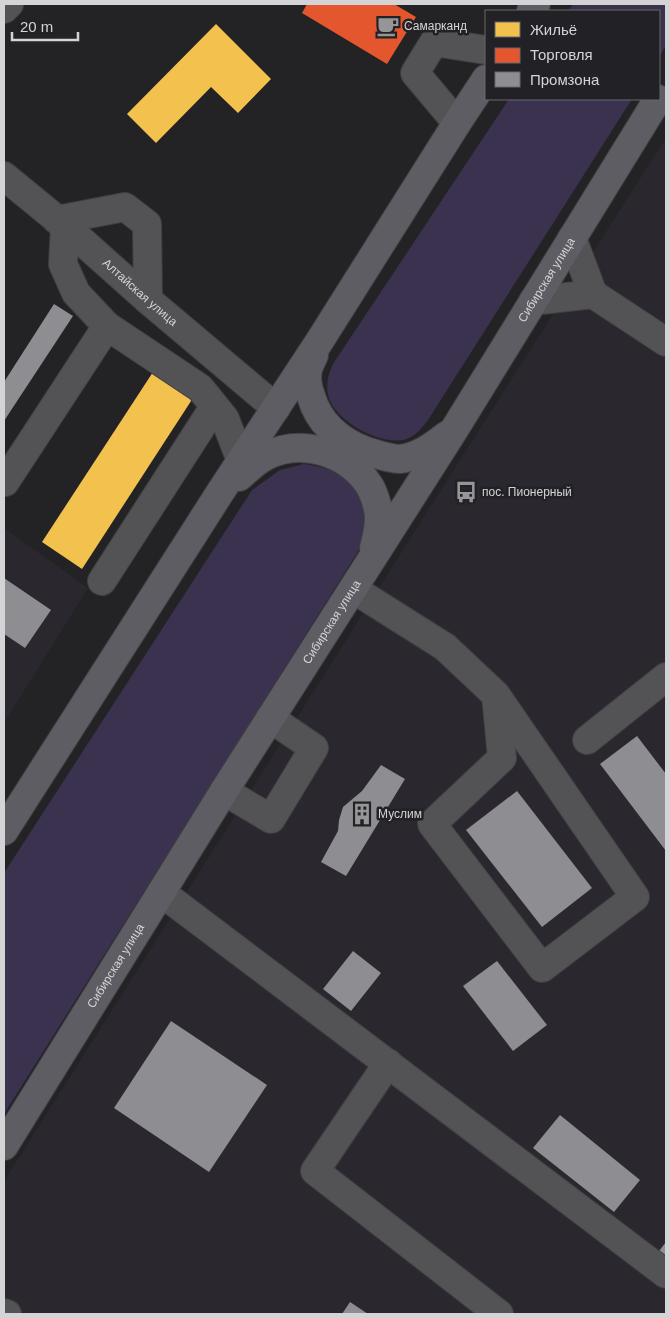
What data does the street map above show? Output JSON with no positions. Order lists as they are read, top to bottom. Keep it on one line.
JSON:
{"streets":{"main road":["Сибирская улица"],"street":["Алтайская улица"]},"places":{"cafe":["Самарканд"],"bus stop":["пос. Пионерный"],"building":["Муслим"]},"legend":["Жильё","Торговля","Промзона"],"scale_bar":"20 m"}
